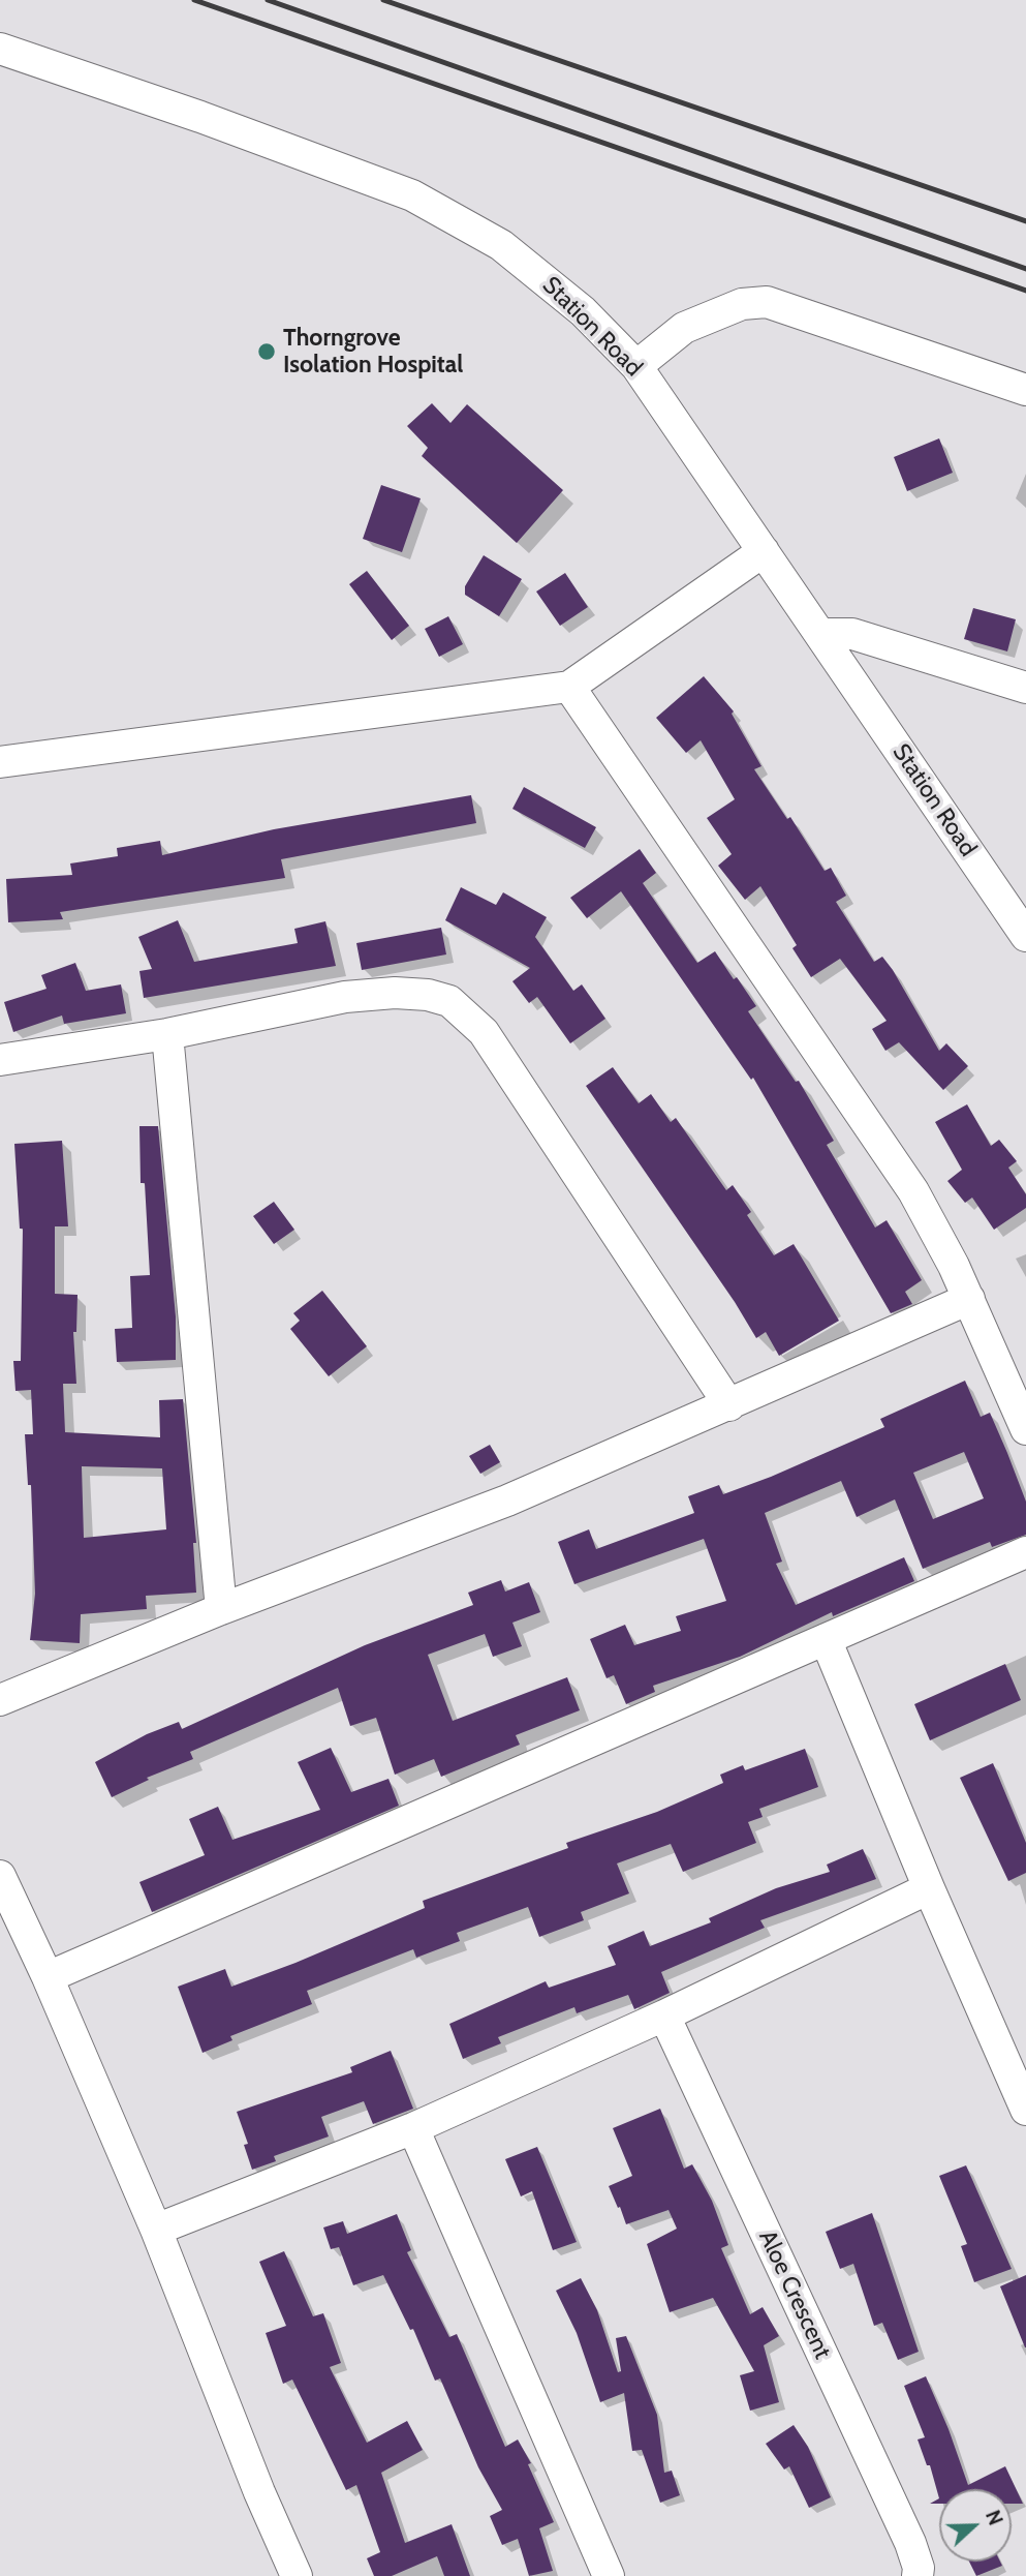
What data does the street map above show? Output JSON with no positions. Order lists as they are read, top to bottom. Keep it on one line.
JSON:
{"streets":{"street":["Station Road","Aloe Crescent"]},"places":["Thorngrove Isolation Hospital"],"north":"right"}
